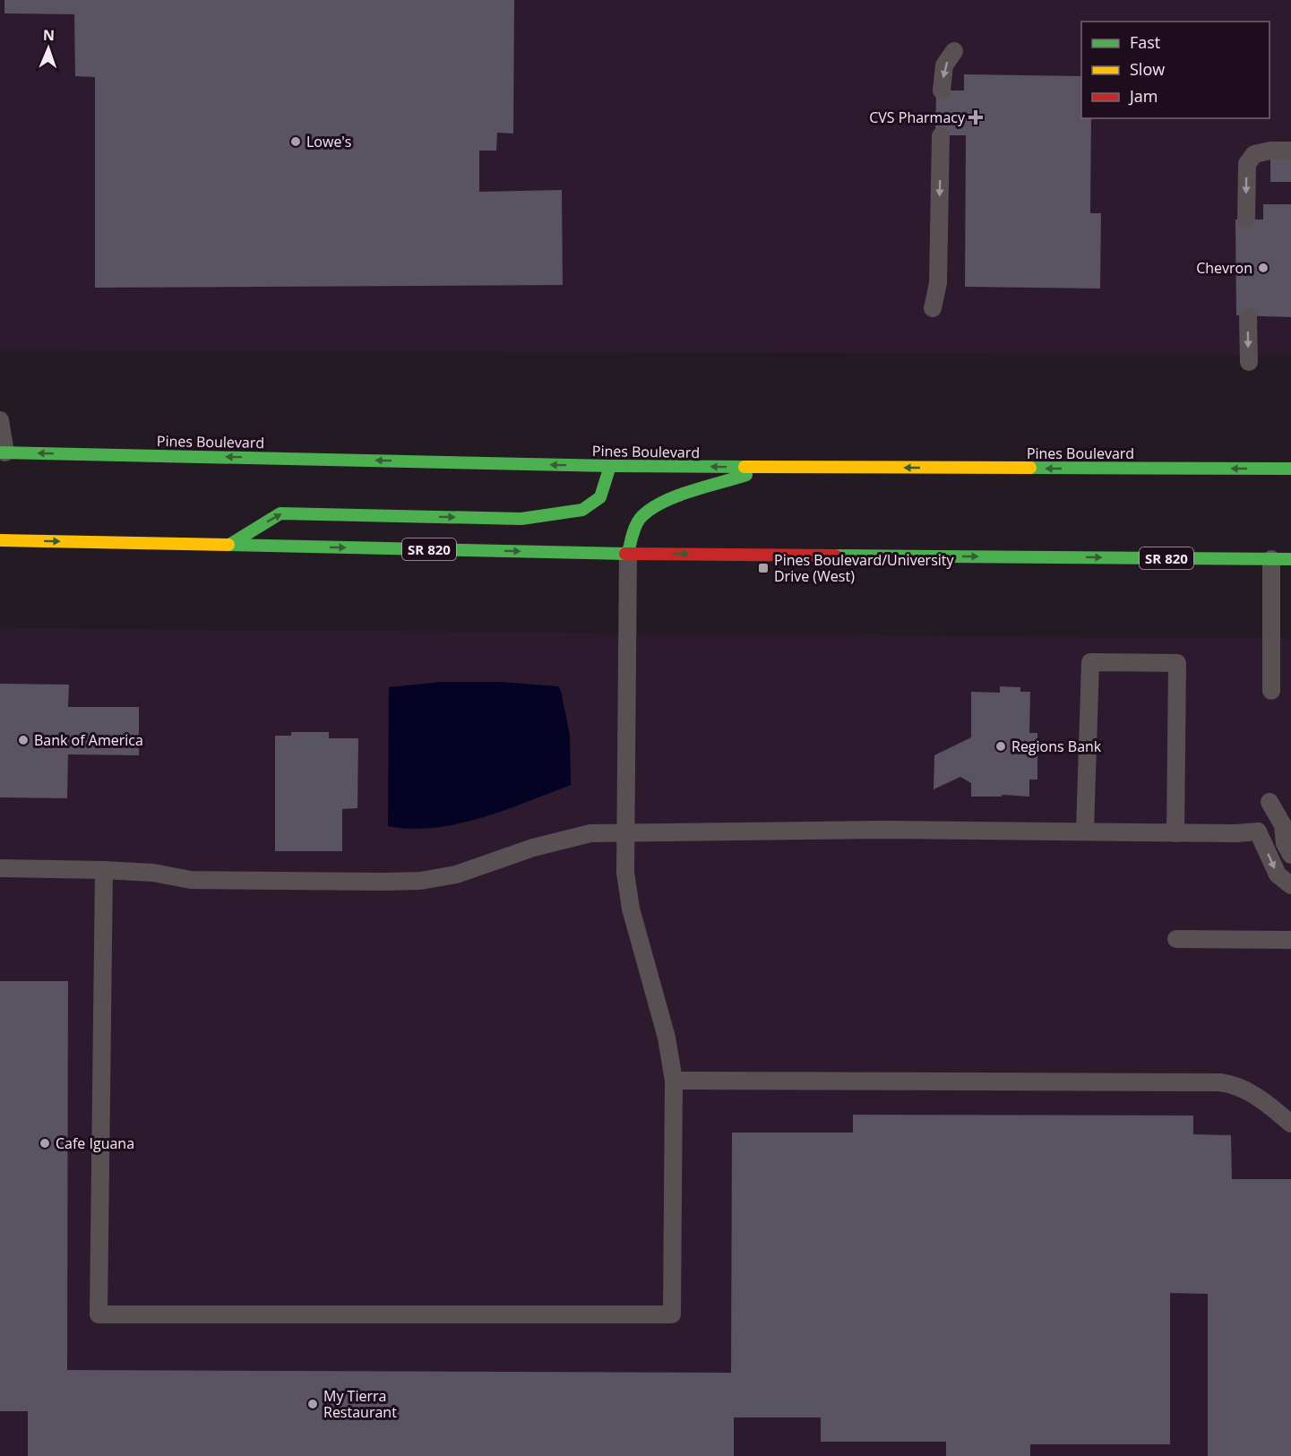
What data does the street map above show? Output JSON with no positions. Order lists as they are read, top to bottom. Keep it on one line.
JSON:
{"streets":{"highway":["Pines Boulevard","SR 820"]},"places":{"health":["CVS Pharmacy"],"other":["Lowe's","Chevron","Bank of America","Regions Bank","Cafe Iguana","My Tierra Restaurant"],"transit":["Pines Boulevard/University Drive (West)"]},"legend":["Fast","Slow","Jam"],"north":"top"}
